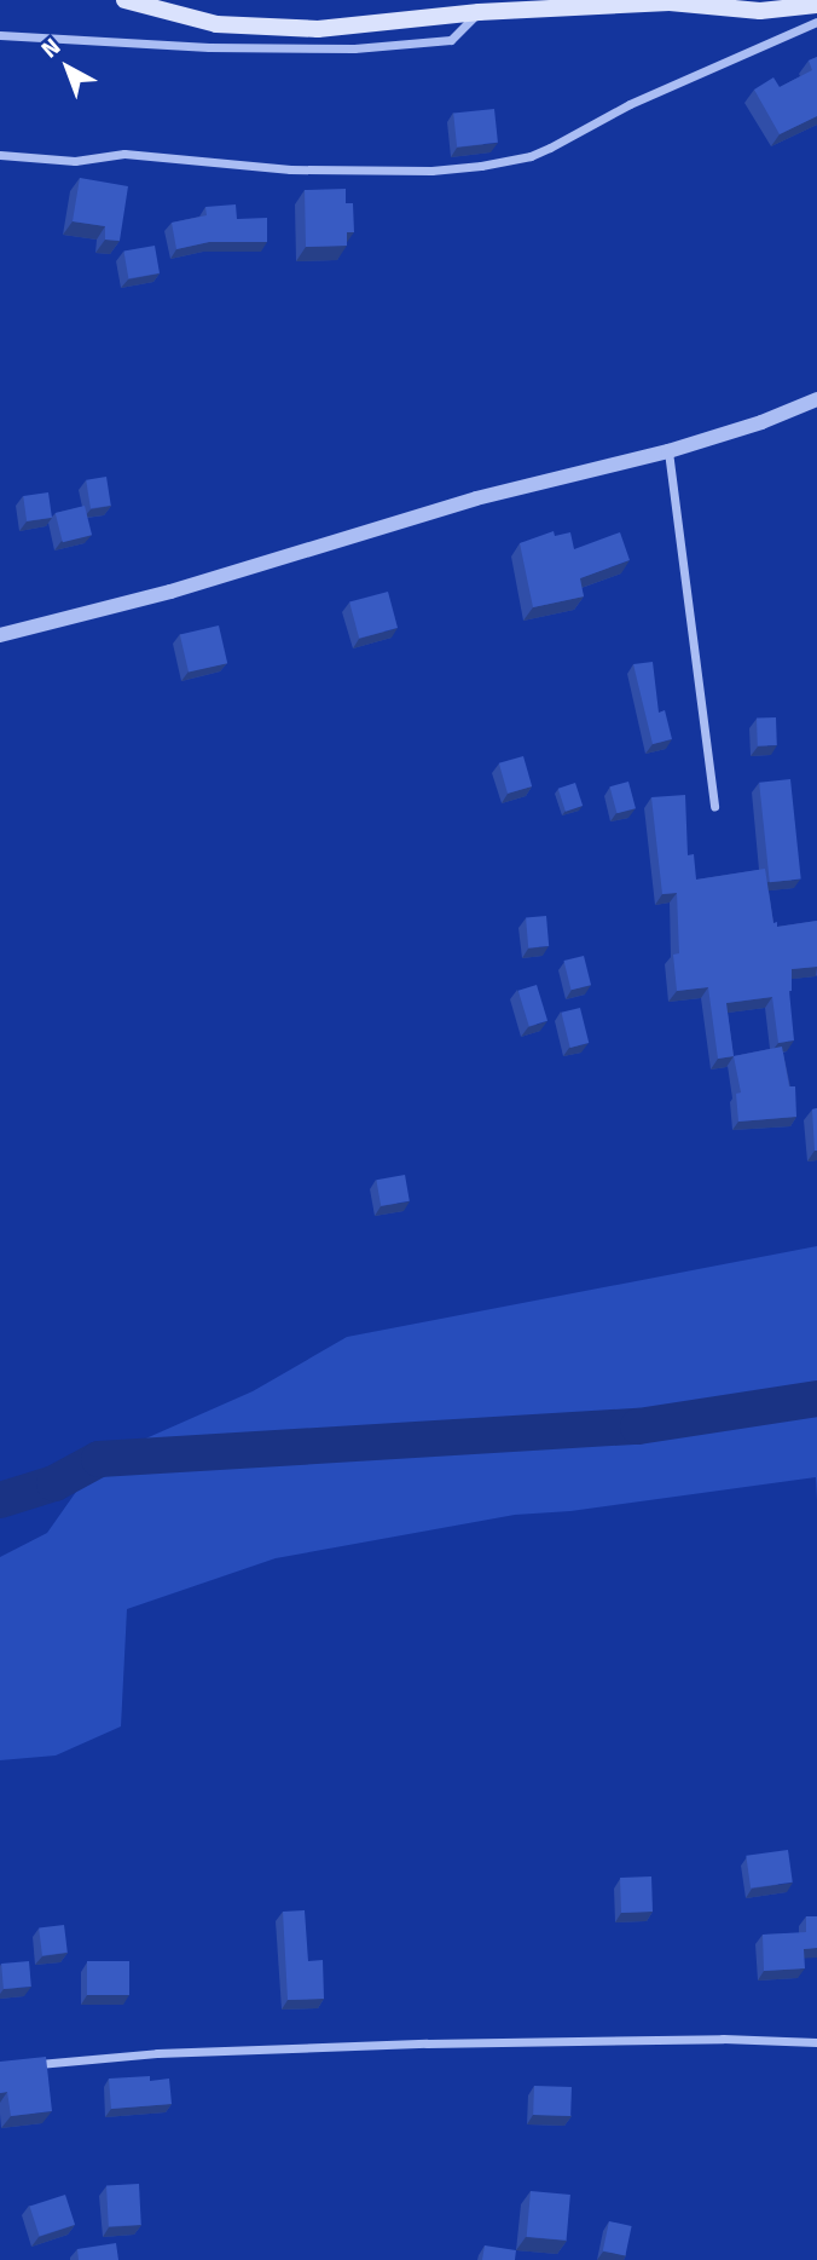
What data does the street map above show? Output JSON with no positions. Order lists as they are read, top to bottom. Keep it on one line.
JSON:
{"north":"top left"}
